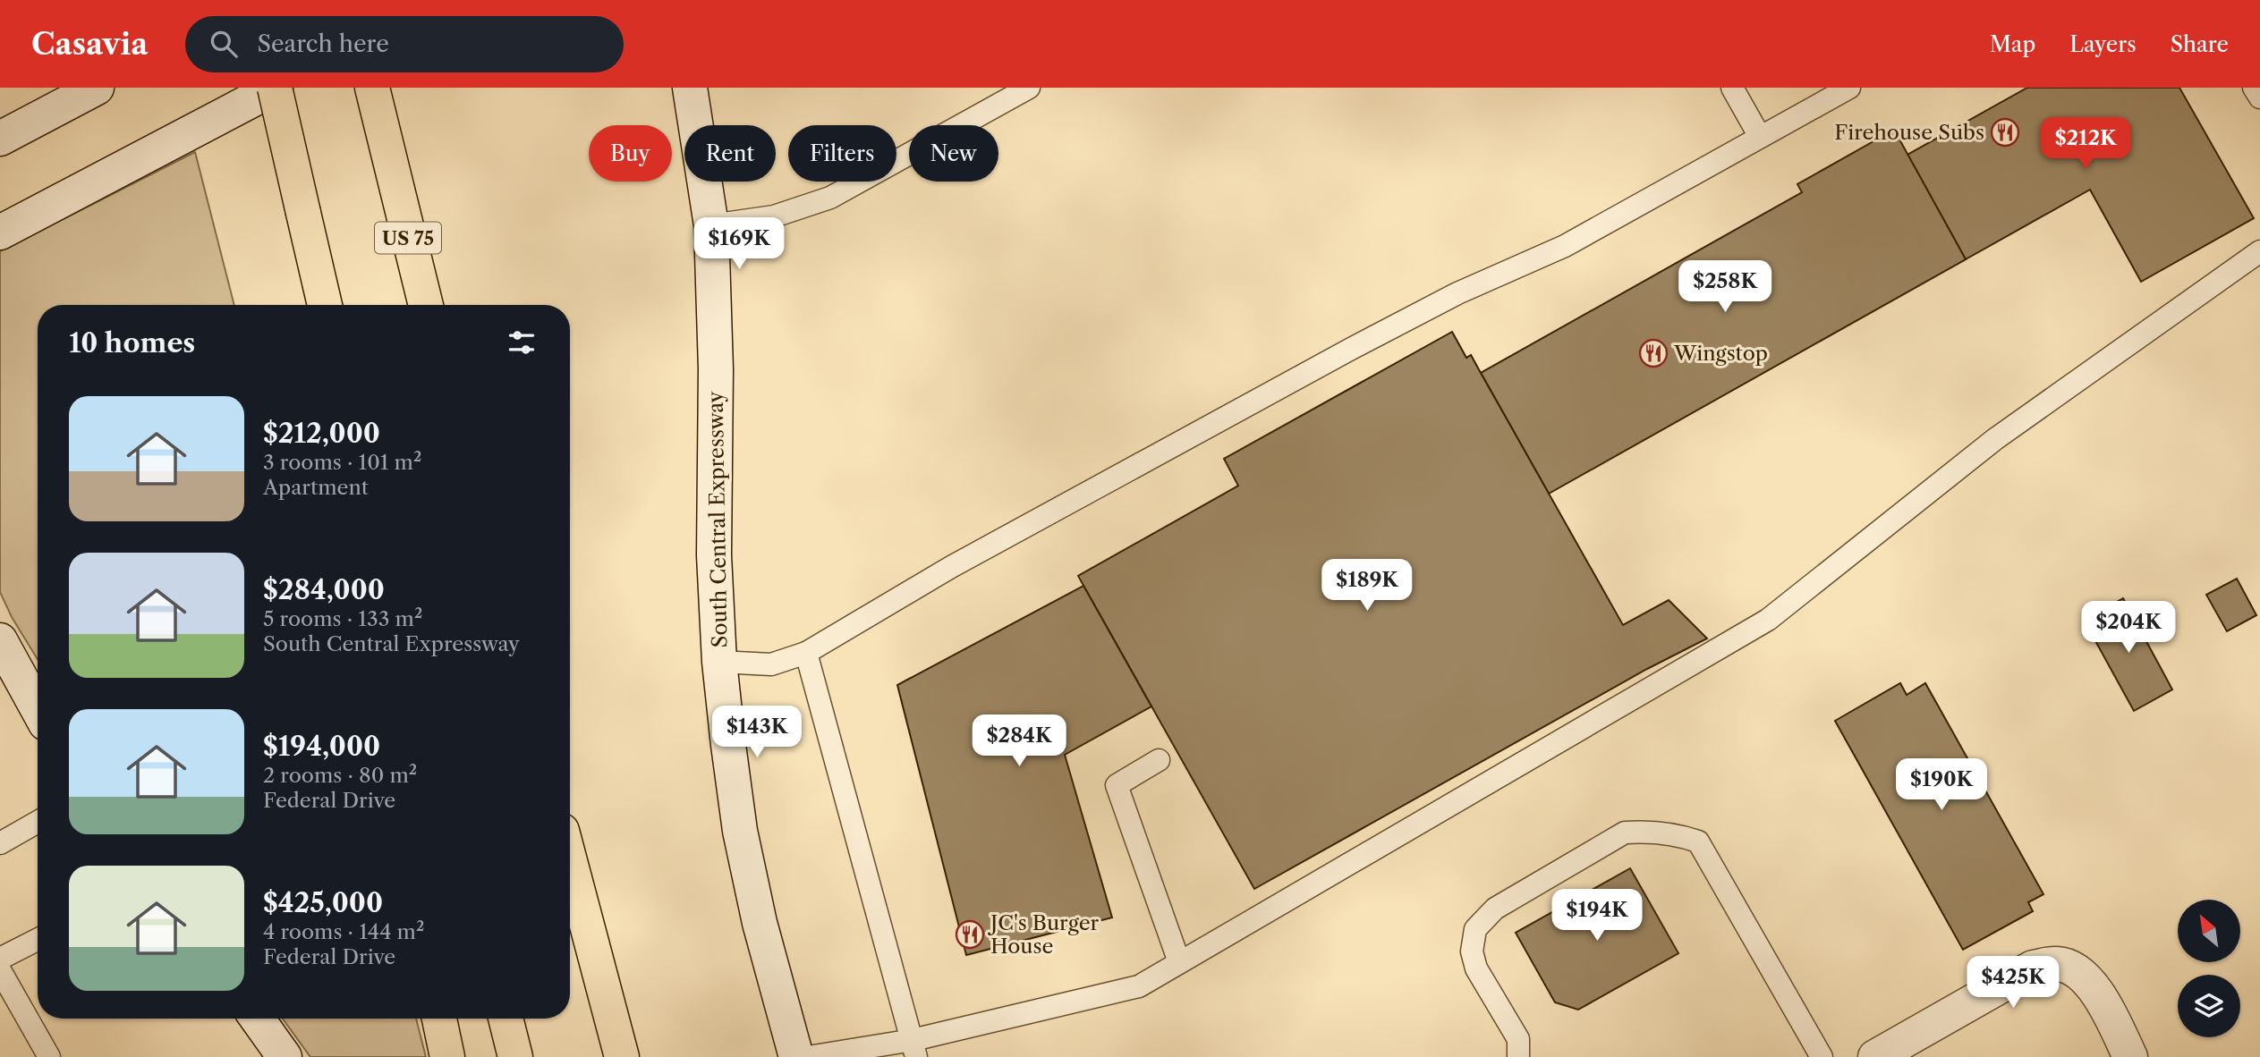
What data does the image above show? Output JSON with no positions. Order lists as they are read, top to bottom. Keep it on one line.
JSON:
{"streets":{"highway":["US 75"],"main road":["South Central Expressway"]},"places":{"restaurant":["Firehouse Subs","Wingstop","JC's Burger House"]},"north":"top left","page":{"header":"Casavia","search":"Search here","nav":["Map","Layers","Share"],"price":["$212K","$169K","$258K","$189K","$204K","$143K","$284K","$190K","$194K","$425K"],"chip":["Buy","Rent","Filters","New"],"heading":"10 homes","list":[{"name":"$212,000","note":"3 rooms · 101 m² · Apartment"},{"name":"$284,000","note":"5 rooms · 133 m² · South Central Expressway"},{"name":"$194,000","note":"2 rooms · 80 m² · Federal Drive"},{"name":"$425,000","note":"4 rooms · 144 m² · Federal Drive"}]}}
